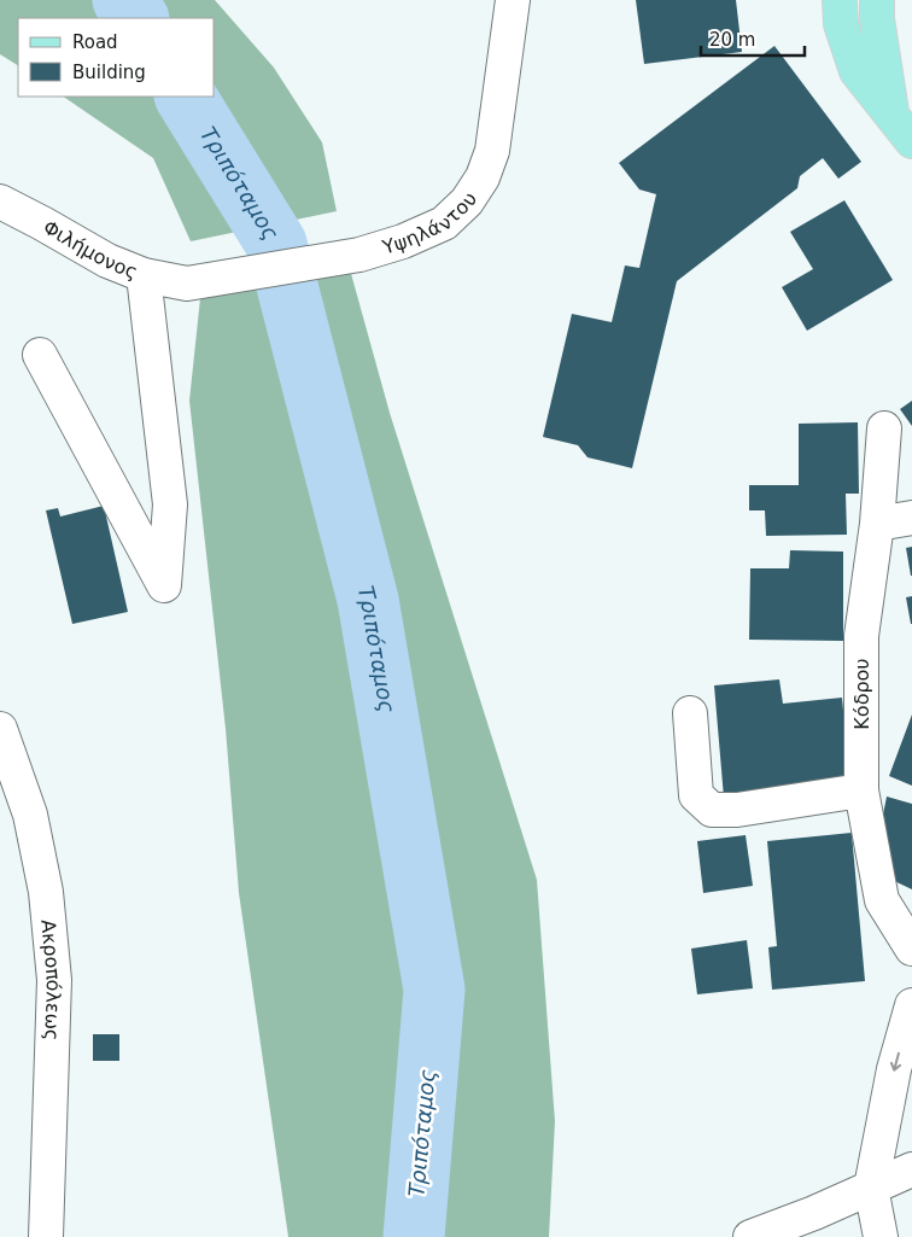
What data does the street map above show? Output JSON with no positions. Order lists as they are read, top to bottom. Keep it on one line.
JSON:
{"streets":{"street":["Υψηλάντου","Φιλήμονος","Κόδρου","Ακροπόλεως"]},"crossings":[["Υψηλάντου","Φιλήμονος"]],"water":["Τριπόταμος"],"legend":["Road","Building"],"scale_bar":"20 m"}
